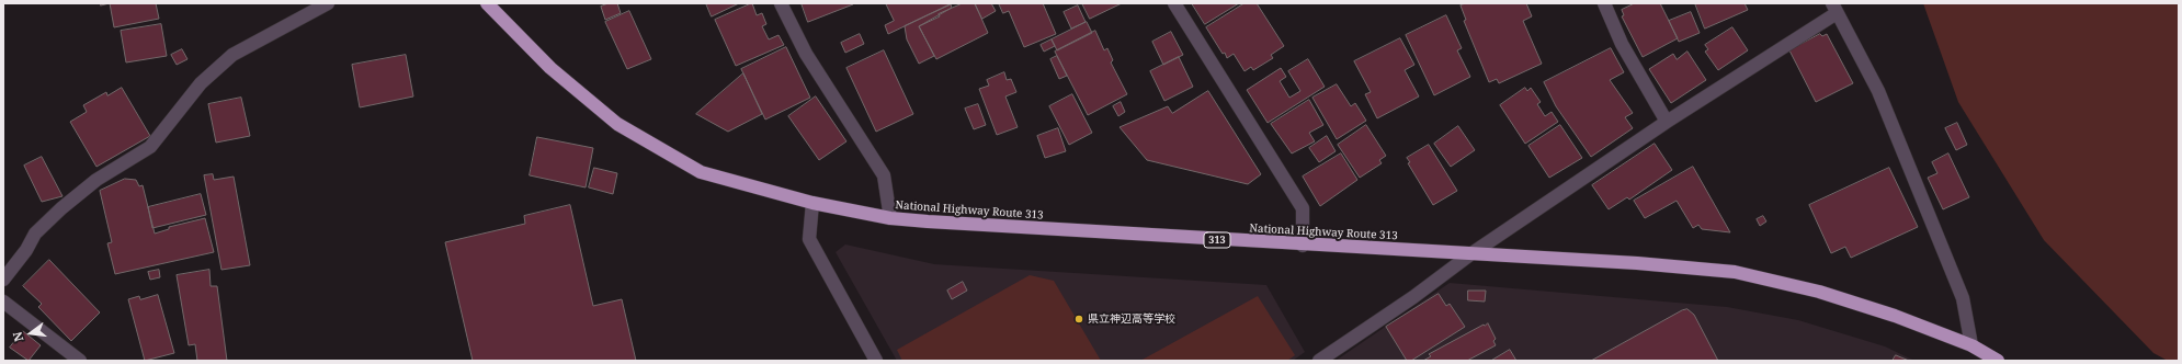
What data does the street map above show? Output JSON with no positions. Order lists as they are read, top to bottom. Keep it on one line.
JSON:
{"streets":{"highway":["National Highway Route 313","313"]},"places":["県立神辺高等学校"],"north":"left"}
